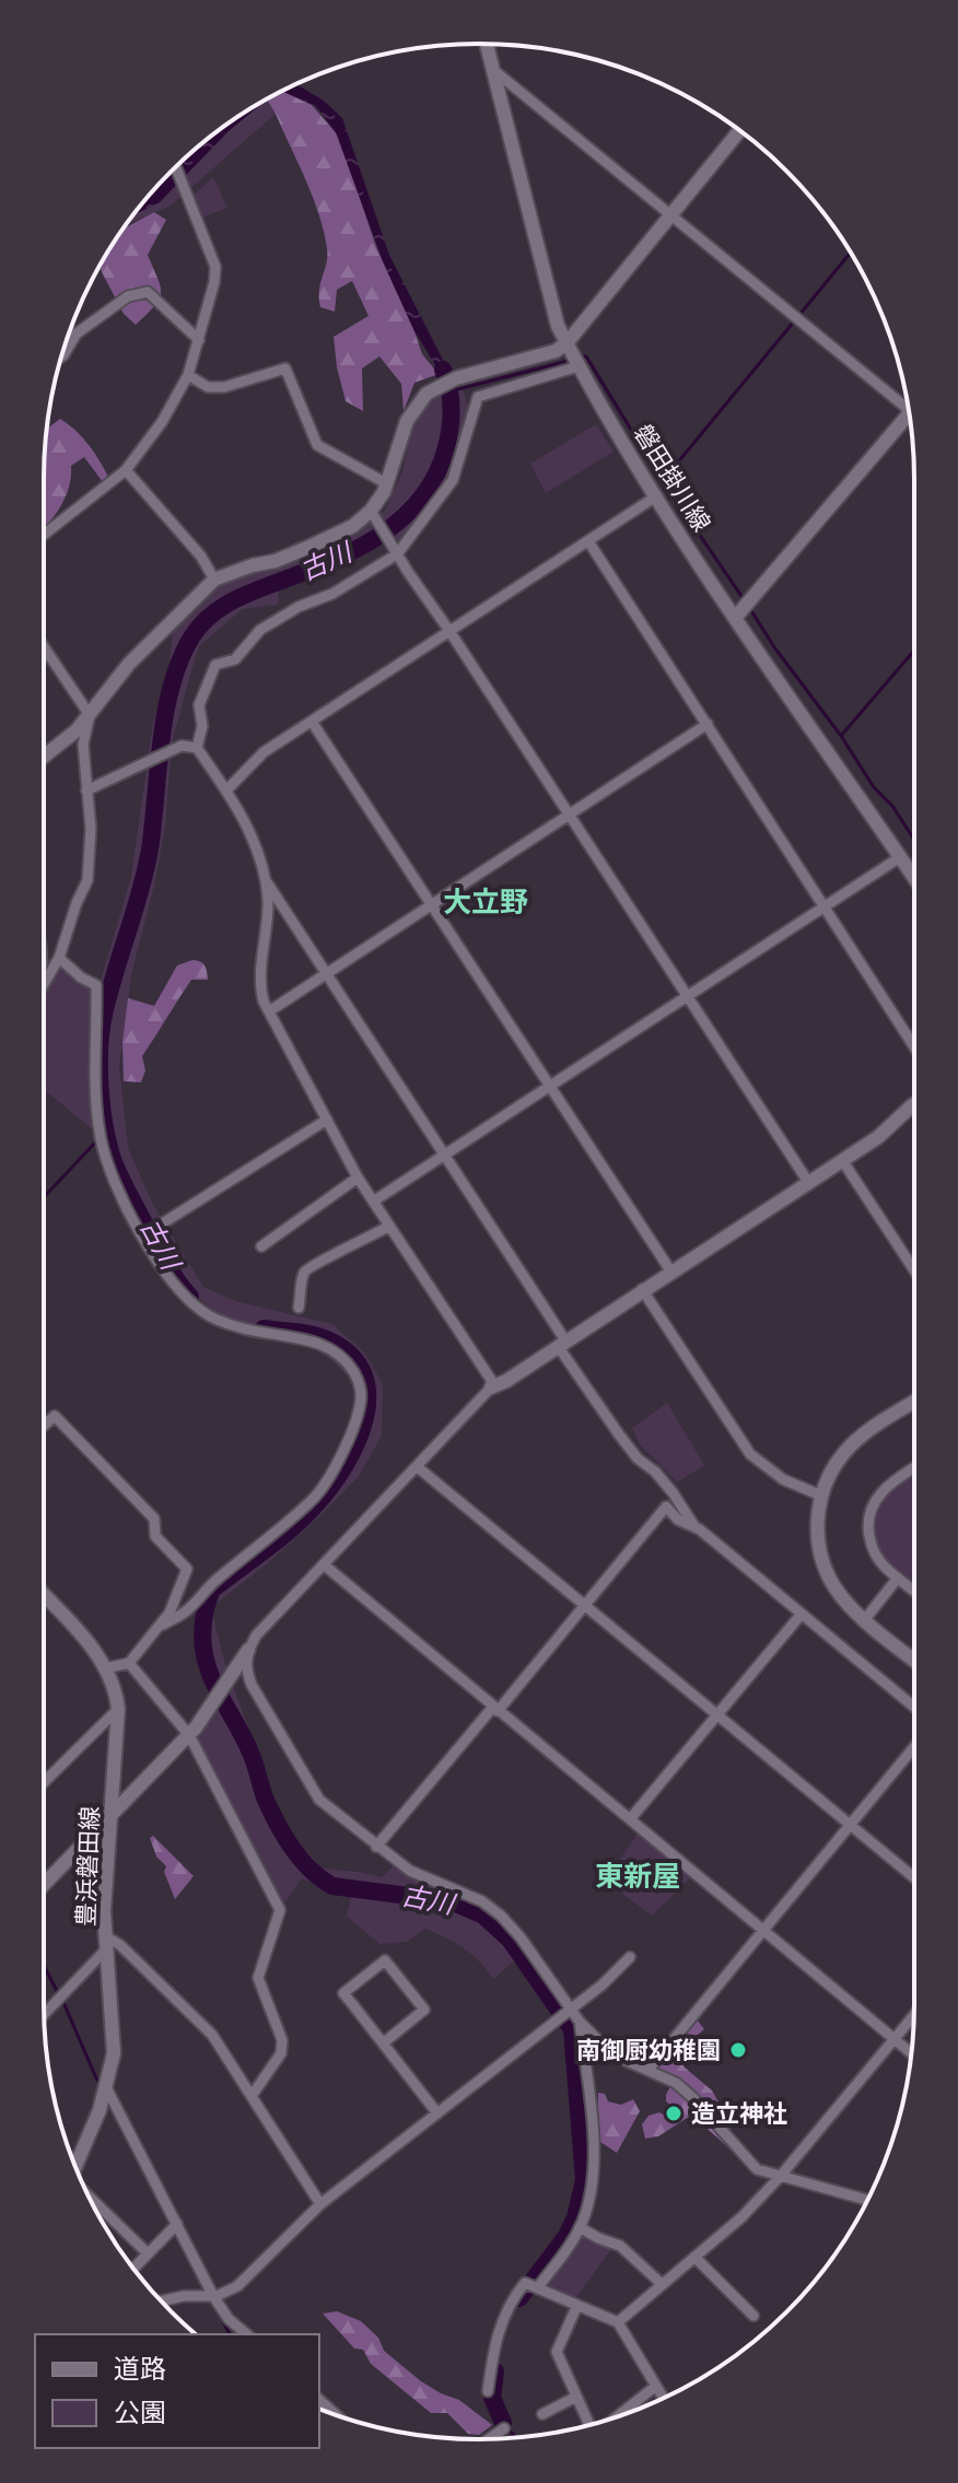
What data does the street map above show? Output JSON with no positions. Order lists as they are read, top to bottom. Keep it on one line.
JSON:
{"streets":{"street":["磐田掛川線","豊浜磐田線"]},"districts":["大立野","東新屋"],"water":["古川"],"places":["南御厨幼稚園","造立神社"],"legend":["道路","公園"]}
